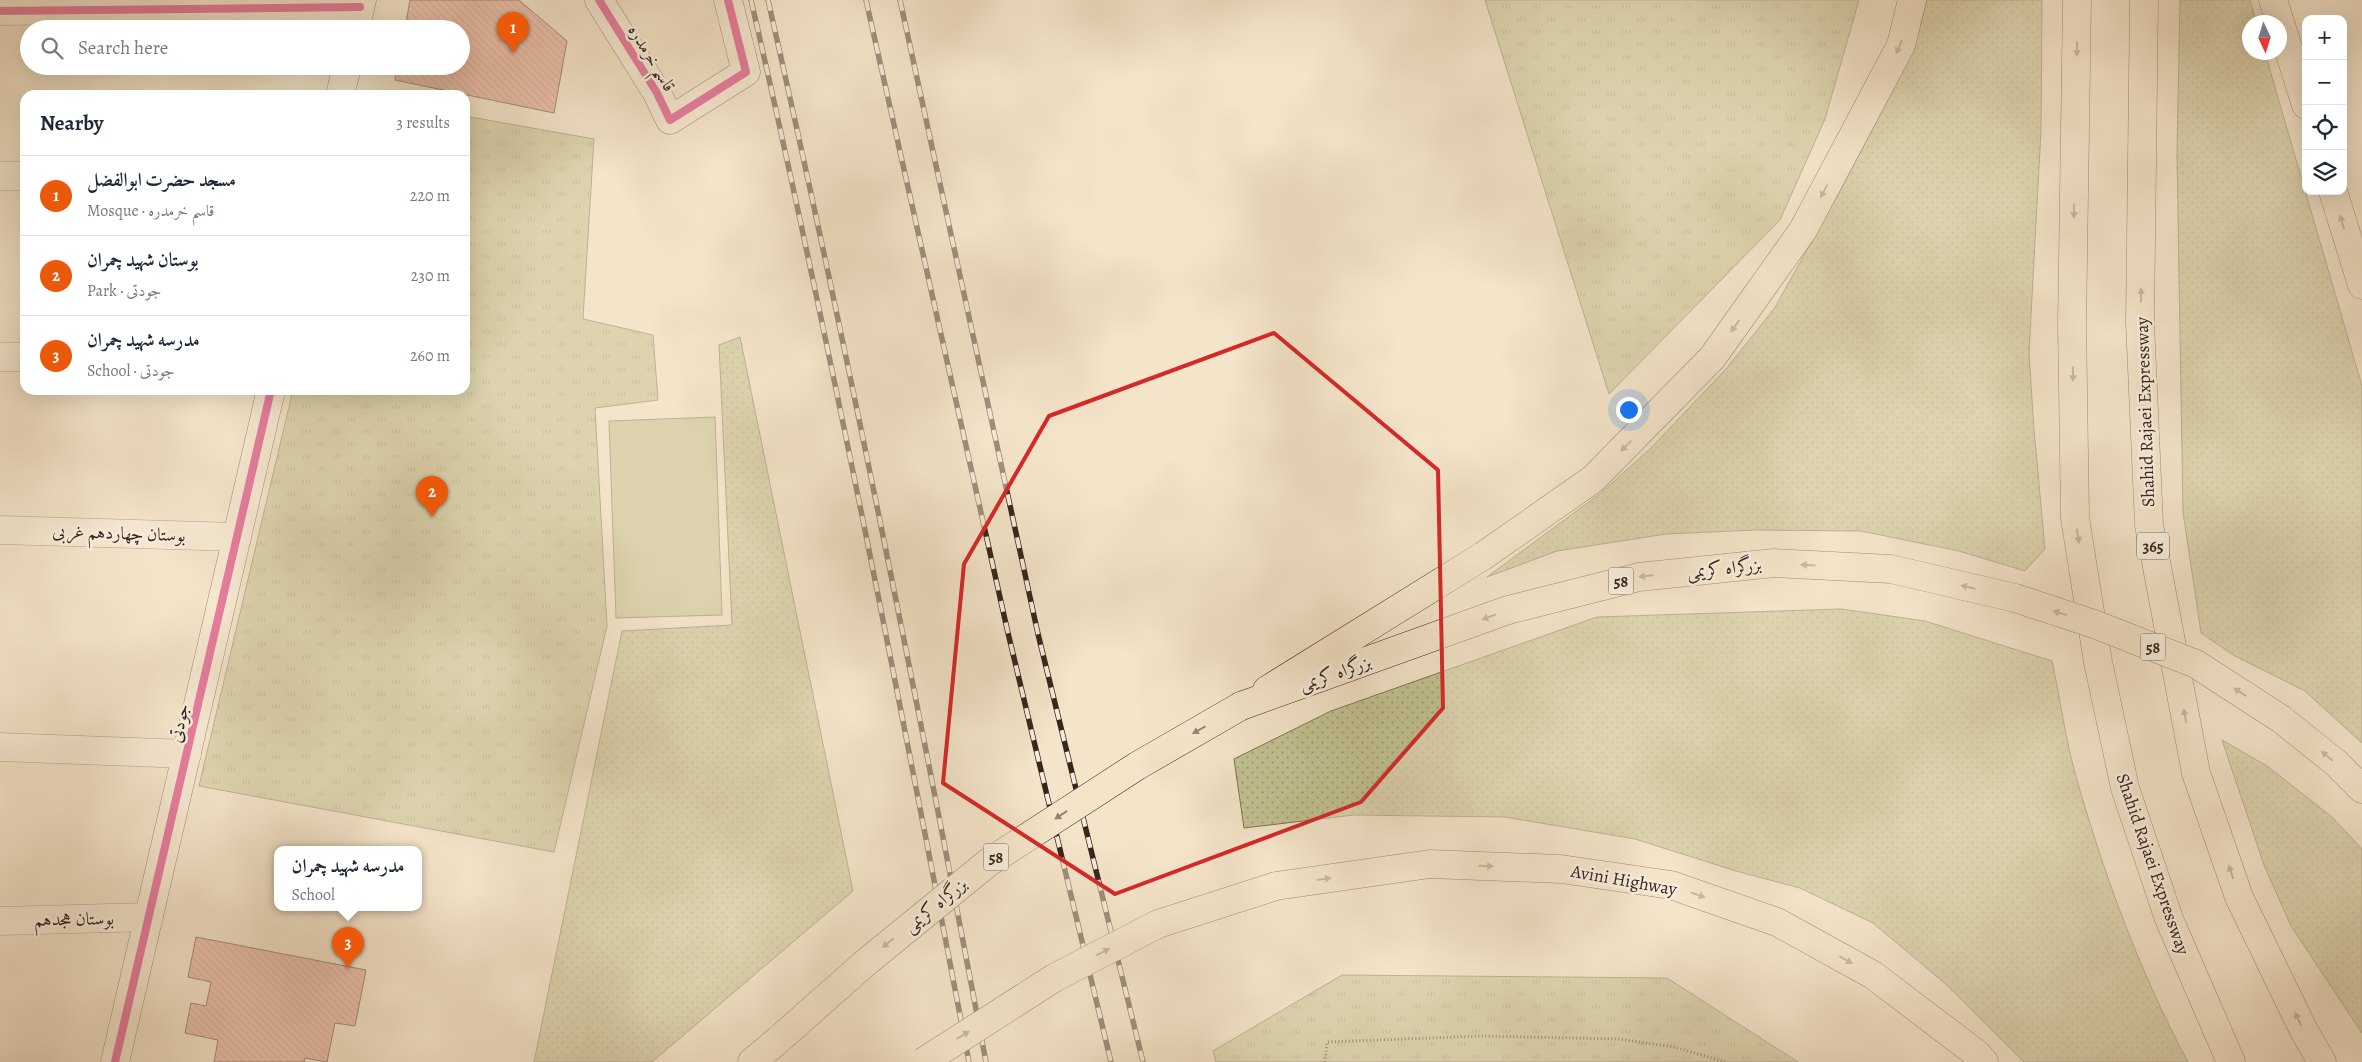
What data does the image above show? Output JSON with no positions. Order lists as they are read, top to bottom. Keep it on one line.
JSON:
{"streets":{"main road":["Shahid Rajaei Expressway","365","بزرگراه کریمی","58","Avini Highway"],"street":["قاسم خرمدره","بوستان چهاردهم غربی","جودتی","بوستان هجدهم"]},"crossings":[["بوستان چهاردهم غربی","جودتی"],["جودتی","بوستان هجدهم"]],"one_way":["بزرگراه کریمی","Avini Highway"],"north":"bottom","page":{"pins":["1","2","3"],"map_buttons":["+","−"],"search":"Search here","heading":["Nearby","3 results"],"list":[{"mark":"1","name":"مسجد حضرت ابوالفضل","note":"Mosque · قاسم خرمدره","value":"220 m"},{"mark":"2","name":"بوستان شهید چمران","note":"Park · جودتی","value":"230 m"},{"mark":"3","name":"مدرسه شهید چمران","note":"School · جودتی","value":"260 m"}],"popup":["مدرسه شهید چمران","School"]}}
